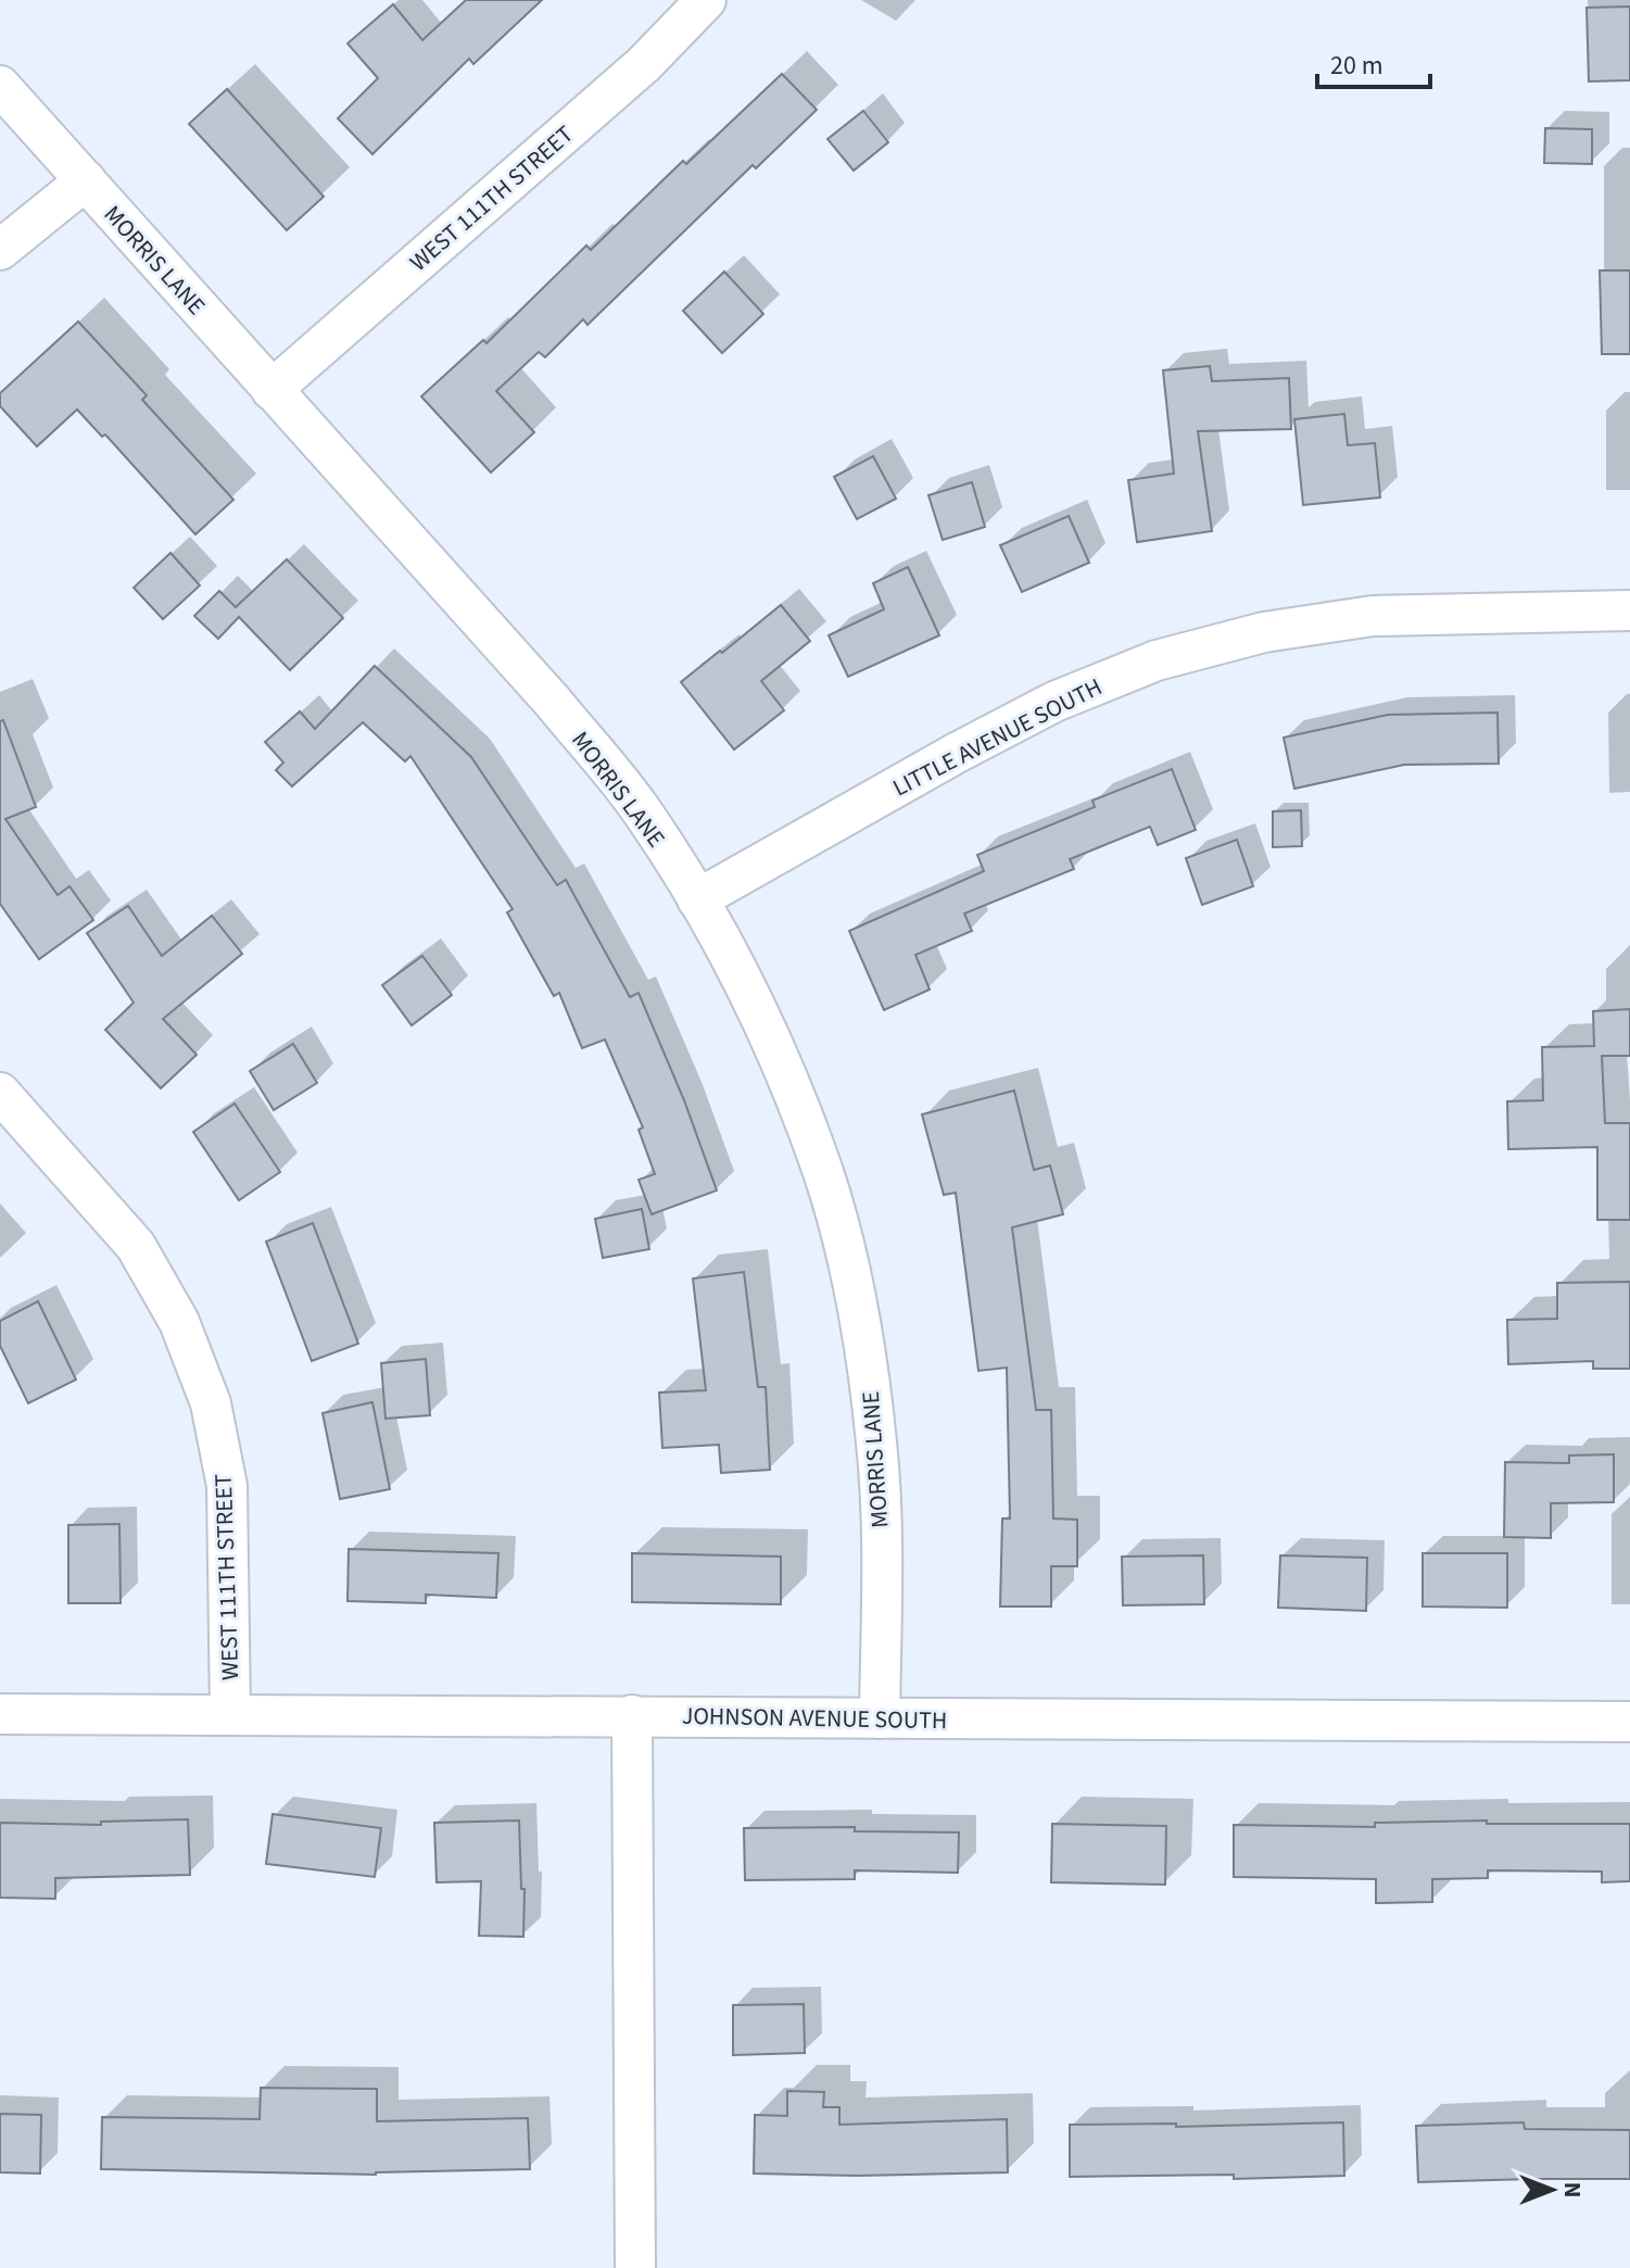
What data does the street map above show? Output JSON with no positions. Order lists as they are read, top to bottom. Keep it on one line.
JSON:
{"streets":{"street":["WEST 111TH STREET","MORRIS LANE","LITTLE AVENUE SOUTH","JOHNSON AVENUE SOUTH"]},"crossings":[["WEST 111TH STREET","MORRIS LANE"],["WEST 111TH STREET","JOHNSON AVENUE SOUTH"],["MORRIS LANE","LITTLE AVENUE SOUTH"],["MORRIS LANE","JOHNSON AVENUE SOUTH"]],"scale_bar":"20 m","north":"right"}
